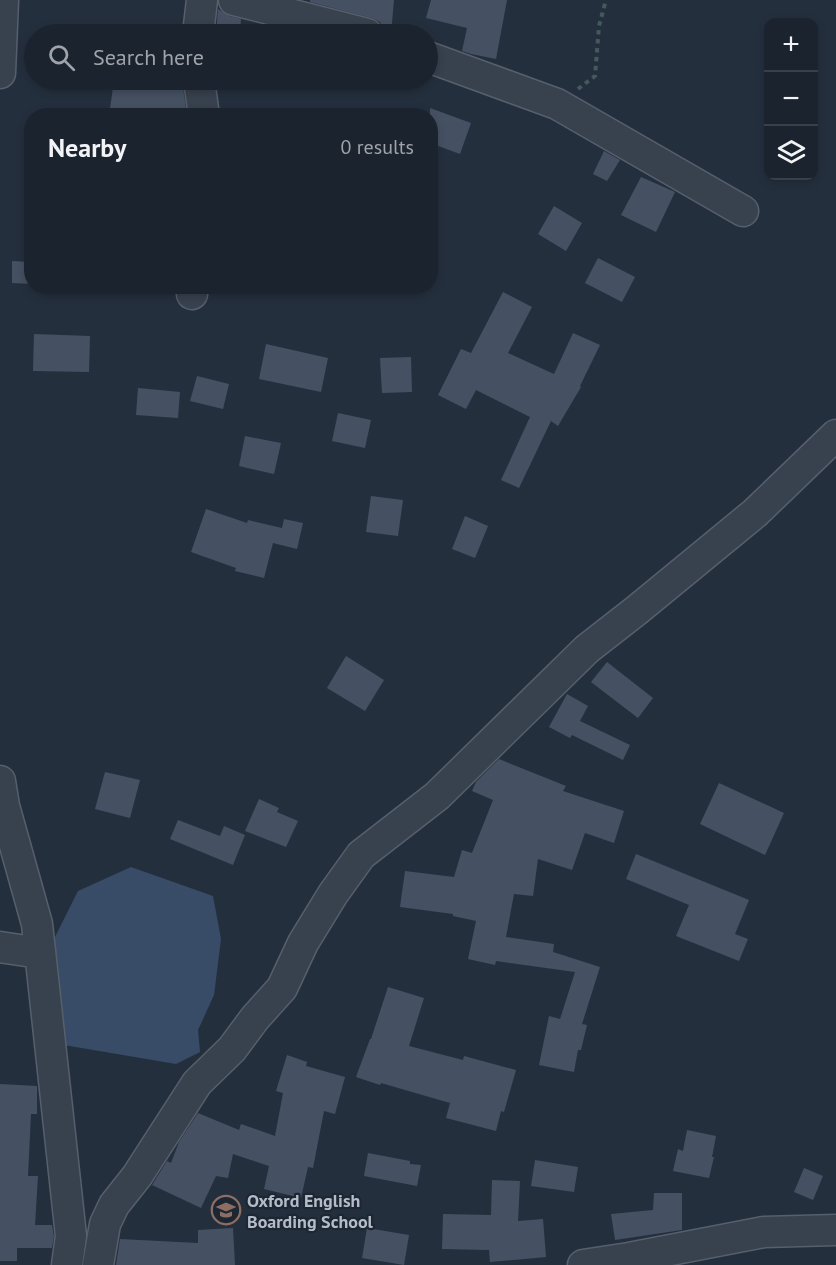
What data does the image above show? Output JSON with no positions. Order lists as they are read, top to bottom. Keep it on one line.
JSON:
{"places":{"school or university":["Oxford English Boarding School"]},"page":{"map_buttons":["+","−"],"search":"Search here","heading":["Nearby","0 results"]}}
